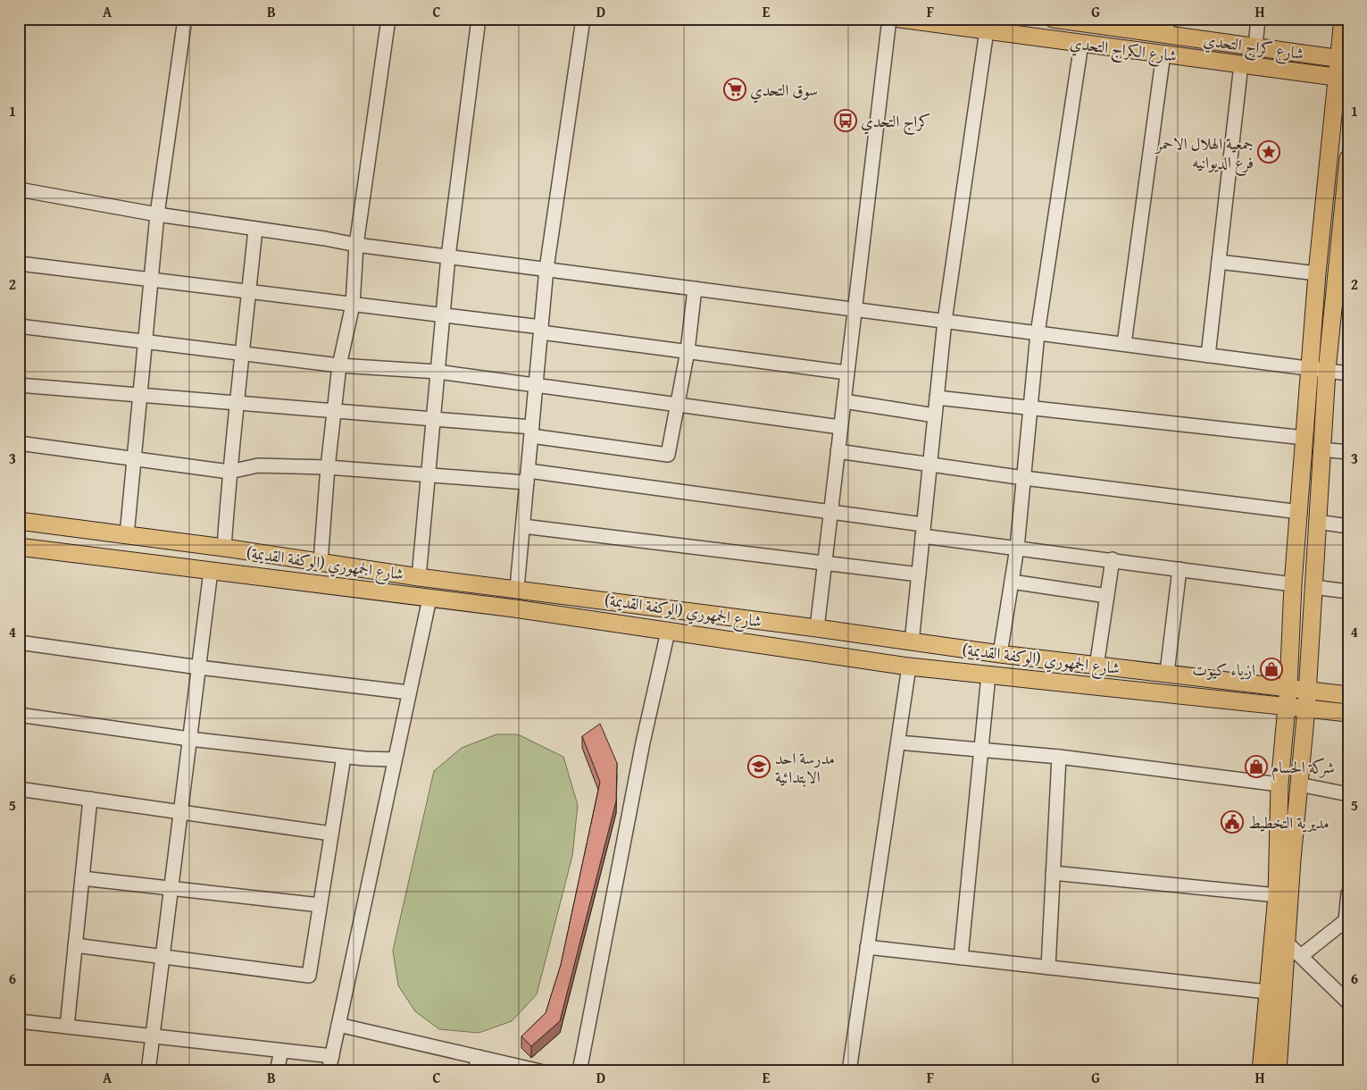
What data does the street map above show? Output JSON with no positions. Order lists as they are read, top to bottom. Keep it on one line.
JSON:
{"streets":{"main road":["شارع كراج التحدي","شارع الكراج التحدي","شارع الجمهوري (الوكفة القديمة)"]},"places":{"supermarket":["سوق التحدي"],"bus stop":["كراج التحدي"],"place":["جمعية الهلال الاحمر فرع الديوانيه"],"shop":["ازياء كيوت","شركة الحسام"],"school or university":["مدرسة احد الابتدائية"],"public building":["مديرية التخطيط"]},"grid":{"columns":["A","B","C","D","E","F","G","H"],"rows":["1","2","3","4","5","6"]}}
